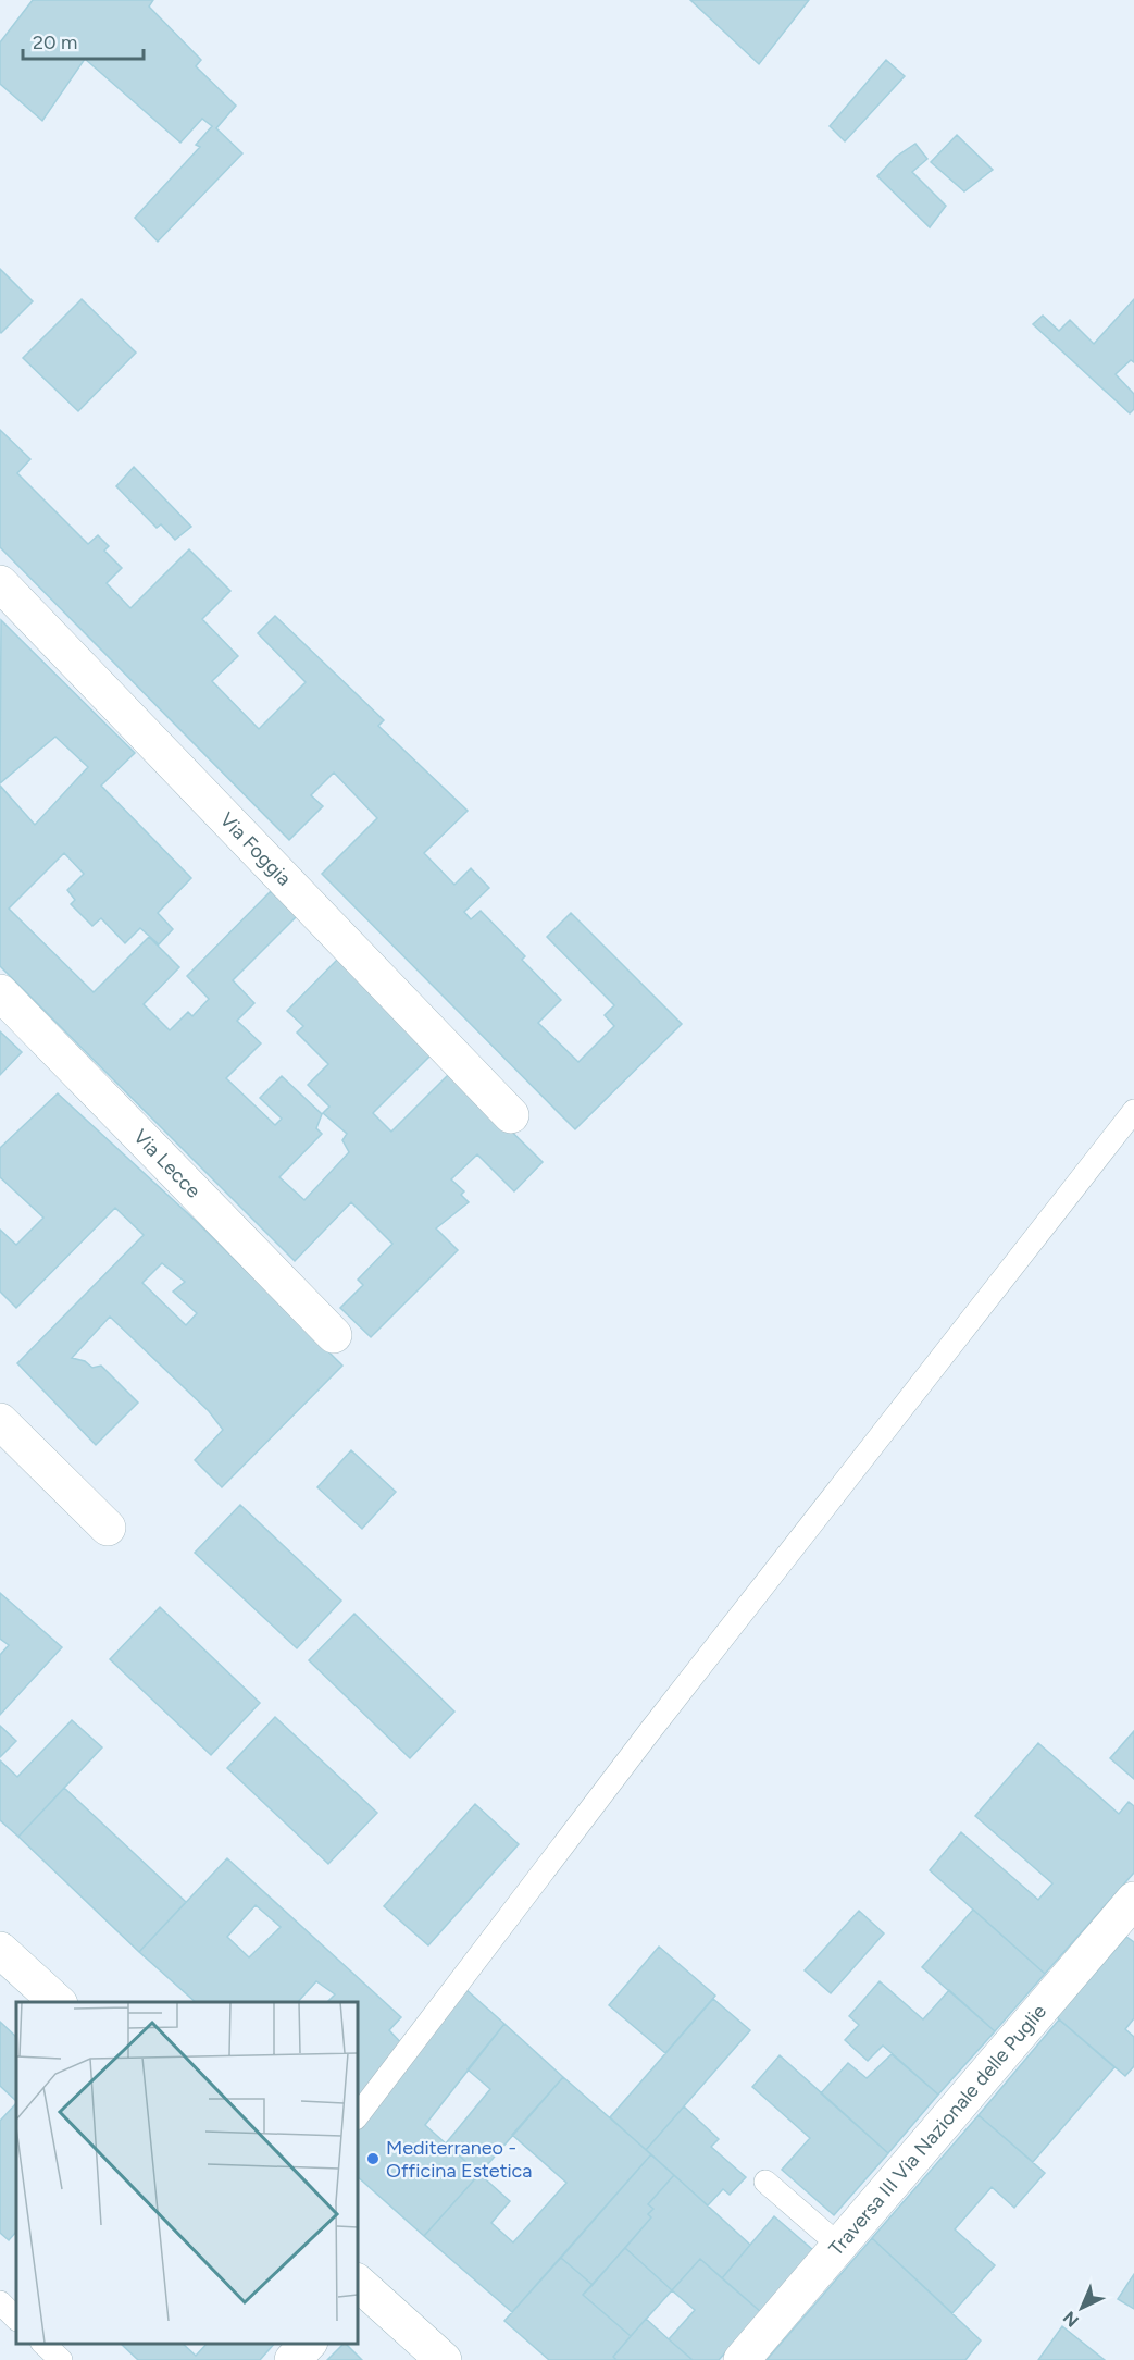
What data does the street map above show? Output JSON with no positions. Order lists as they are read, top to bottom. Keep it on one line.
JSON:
{"streets":{"street":["Via Foggia","Via Lecce","Traversa III Via Nazionale delle Puglie"]},"places":["Mediterraneo - Officina Estetica"],"scale_bar":"20 m","north":"bottom left"}
